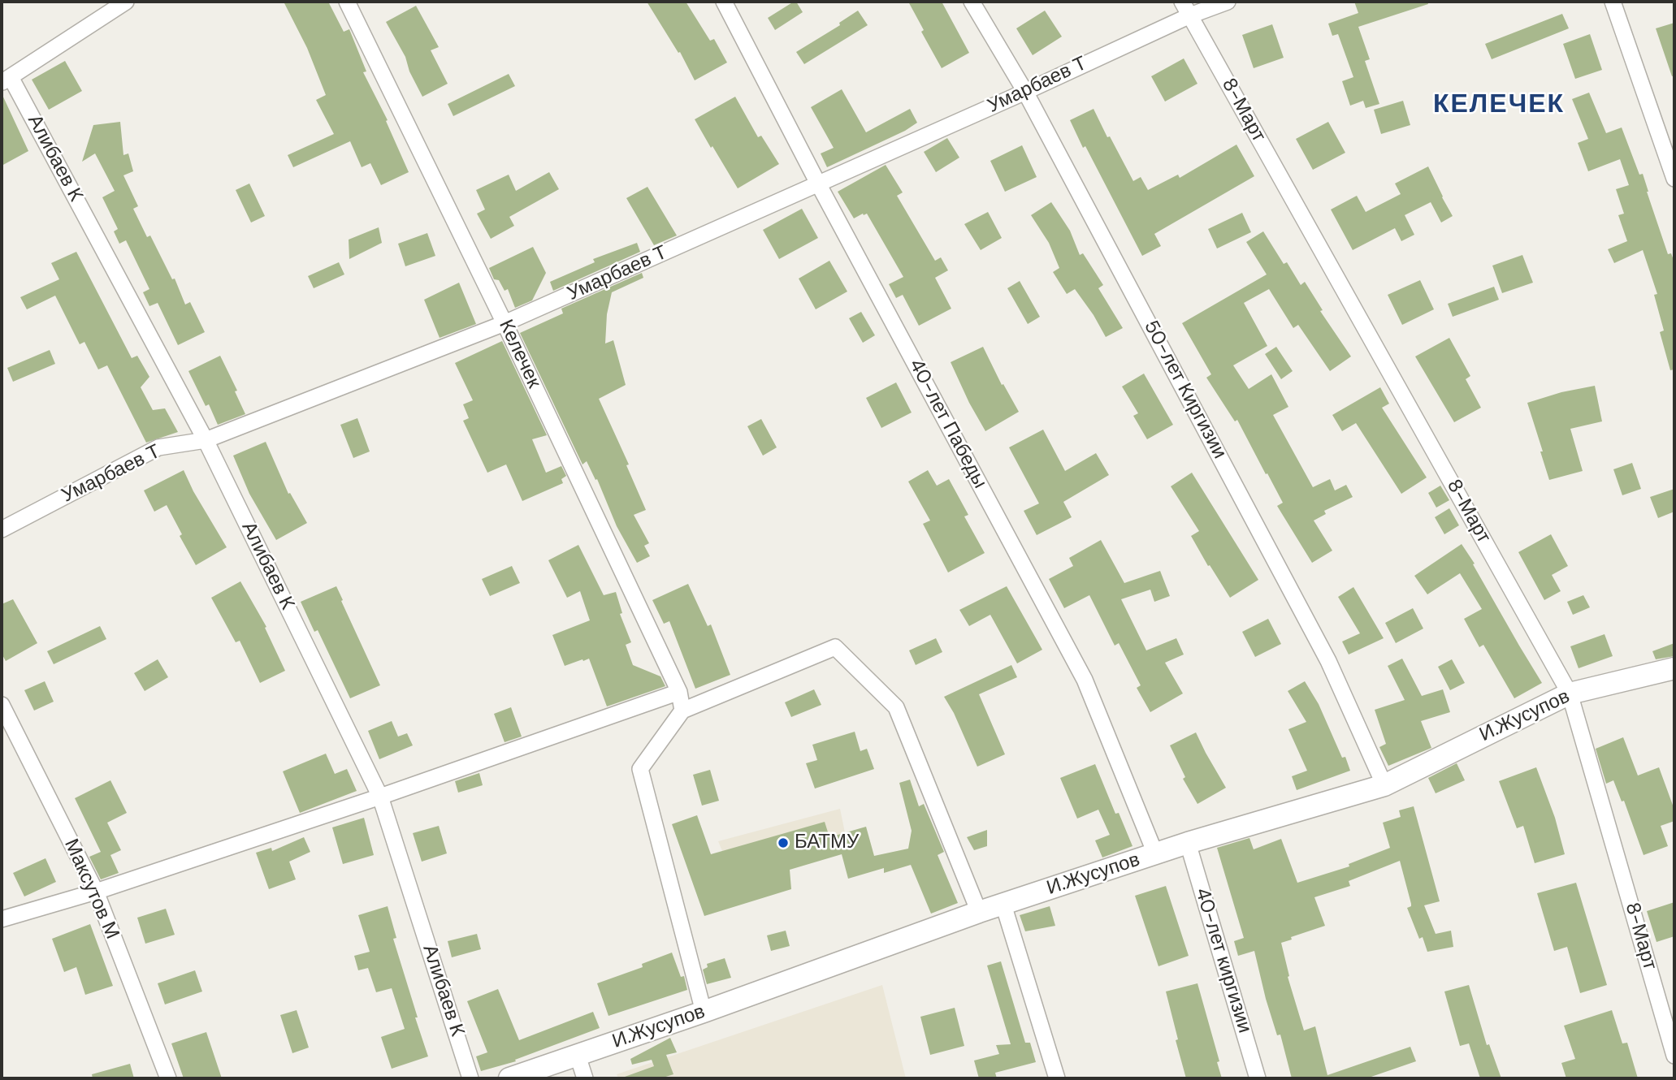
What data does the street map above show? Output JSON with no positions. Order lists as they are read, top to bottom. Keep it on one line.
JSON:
{"streets":{"street":["Умарбаев Т","8-Март","Алибаев К","Келечек","50-лет Киргизии","40-лет Пабеды","И.Жусупов","Максутов М","40-лет киргизии"]},"crossings":[["Умарбаев Т","8-Март"],["Умарбаев Т","Алибаев К"],["Умарбаев Т","Келечек"],["Умарбаев Т","50-лет Киргизии"],["Умарбаев Т","40-лет Пабеды"],["8-Март","И.Жусупов"],["50-лет Киргизии","И.Жусупов"],["40-лет Пабеды","И.Жусупов"],["И.Жусупов","40-лет киргизии"]],"districts":["КЕЛЕЧЕК"],"places":["БАТМУ"]}
